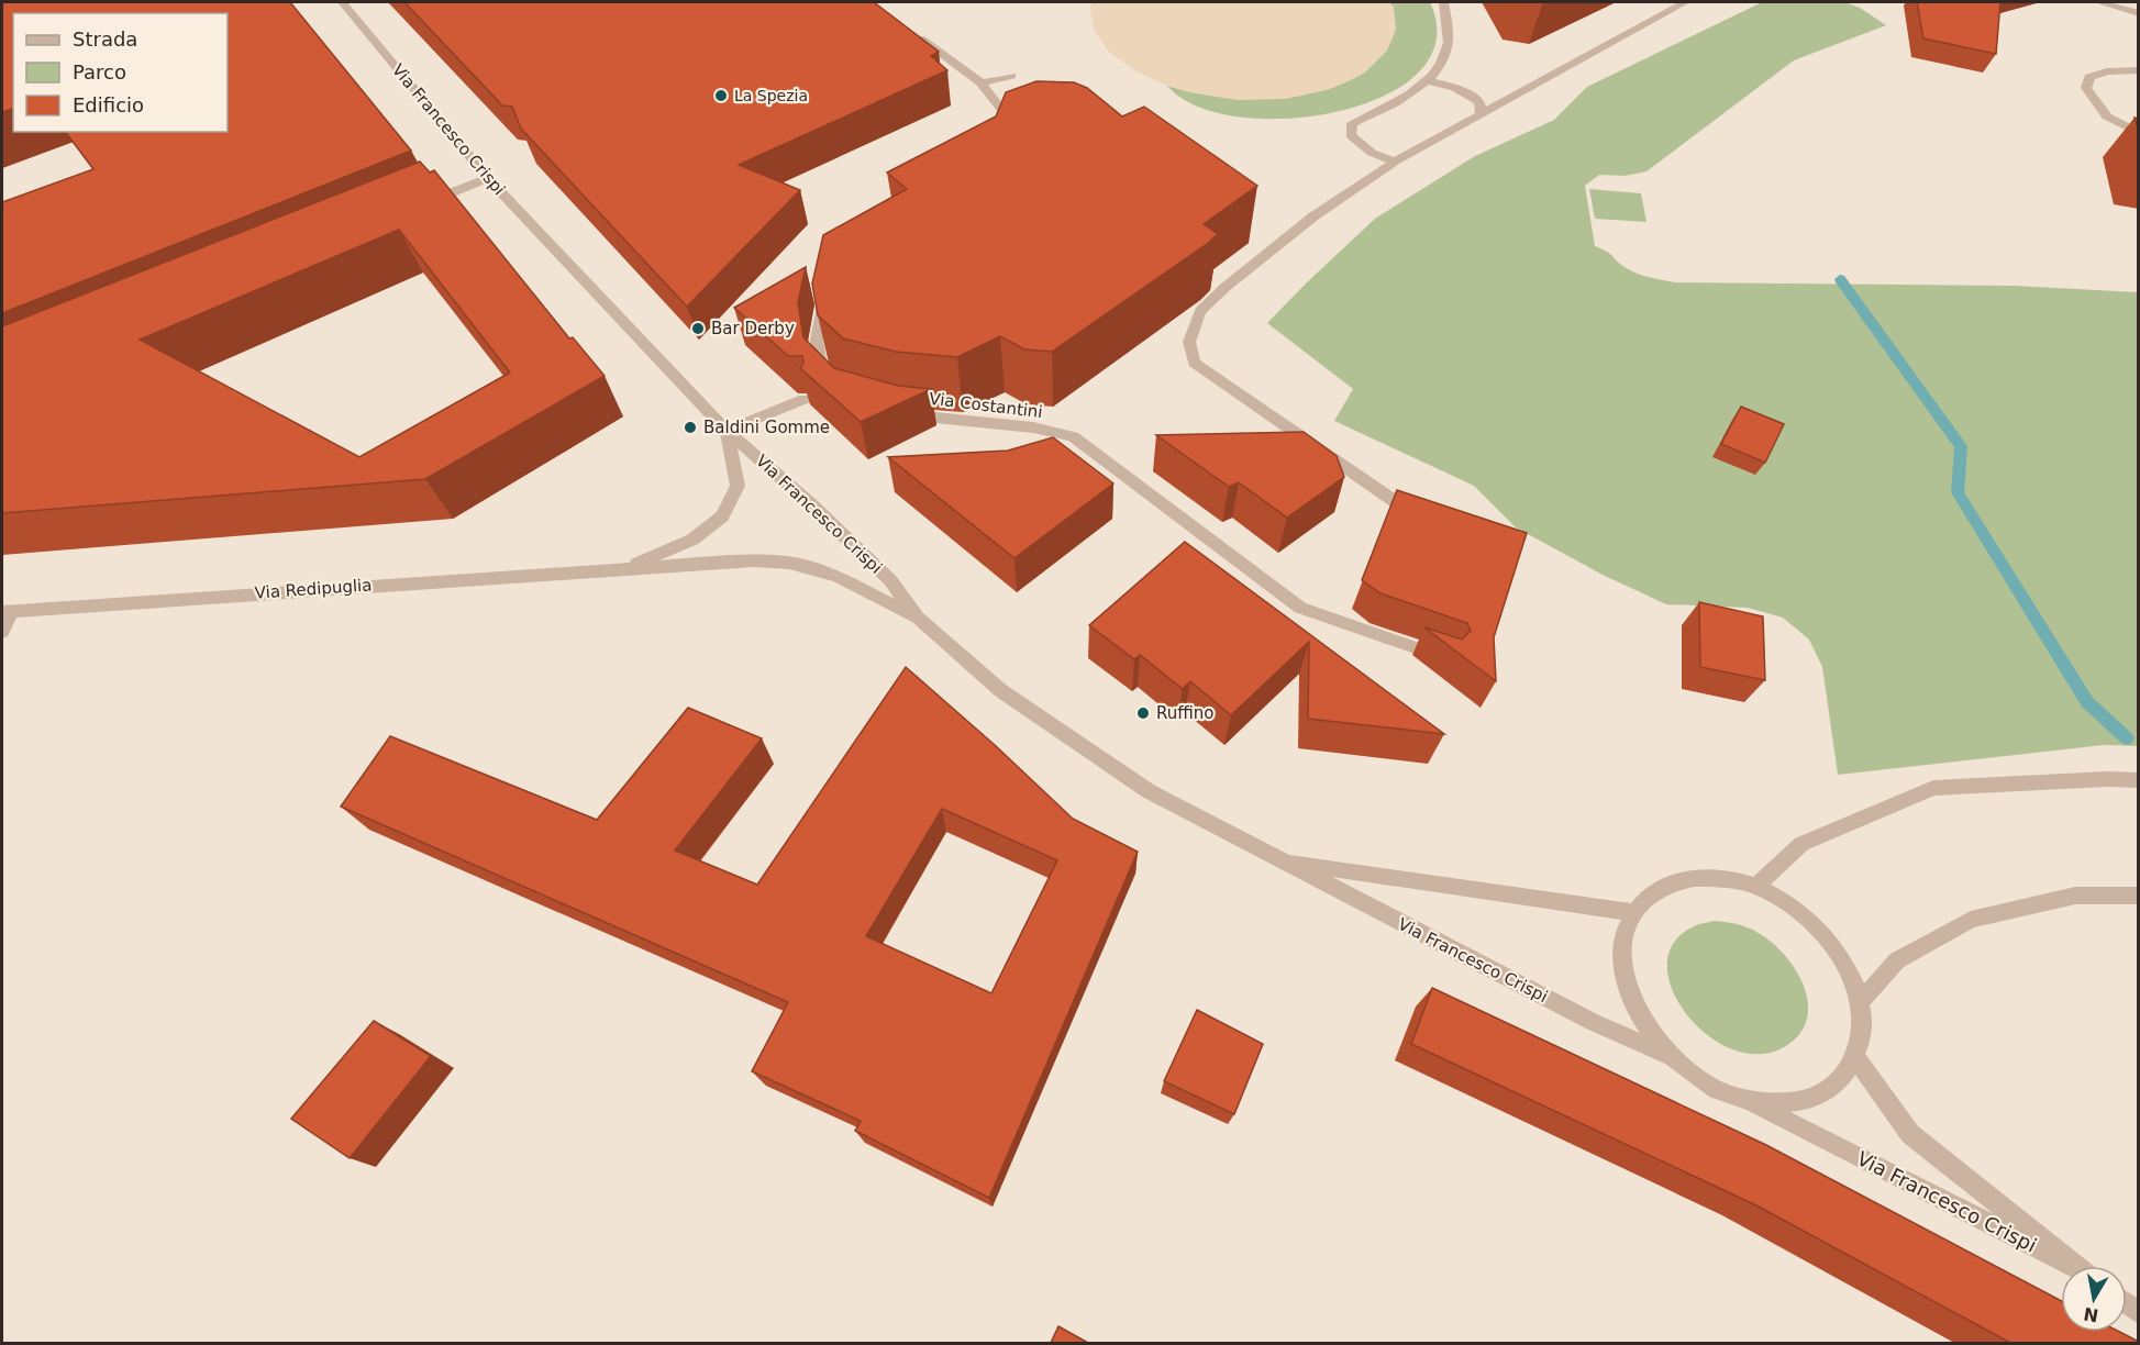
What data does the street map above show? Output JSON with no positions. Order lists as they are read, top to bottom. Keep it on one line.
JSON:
{"streets":{"street":["Via Francesco Crispi","Via Costantini","Via Redipuglia"]},"crossings":[["Via Francesco Crispi","Via Redipuglia"]],"places":["La Spezia","Bar Derby","Baldini Gomme","Ruffino"],"legend":["Strada","Parco","Edificio"],"north":"bottom"}
